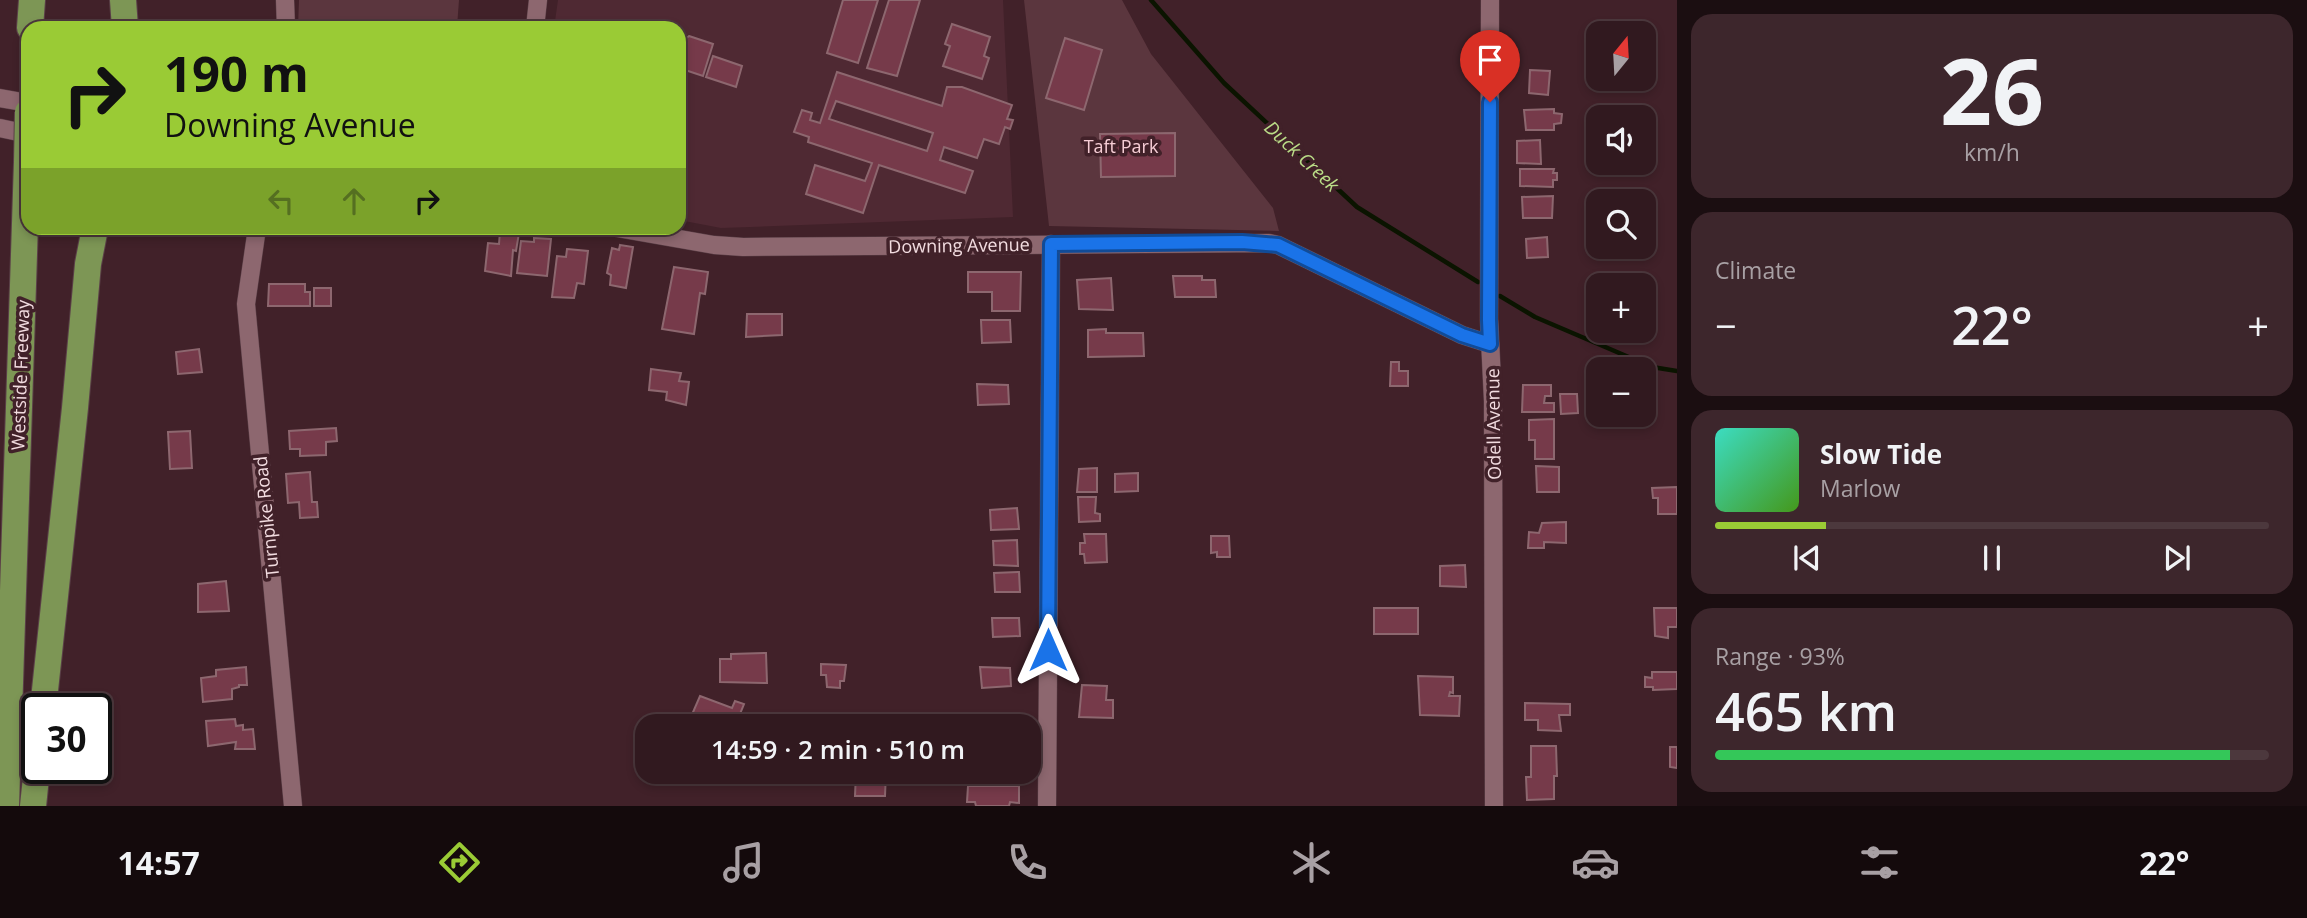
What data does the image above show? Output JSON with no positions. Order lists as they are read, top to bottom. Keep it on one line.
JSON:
{"streets":{"highway":["Westside Freeway"],"street":["Downing Avenue","Odell Avenue","Turnpike Road"]},"crossings":[["Downing Avenue","Odell Avenue"]],"water":["Duck Creek"],"parks":["Taft Park"],"north":"top","page":{"tile":[["26","km/h"],"Climate",["Range · 93%","465 km"]],"map_buttons":["+","−"],"turn":["190 m","Downing Avenue"],"heat":["−","22°","+"],"song":["Slow Tide","Marlow"],"limit":"30","trip":"14:59 · 2 min · 510 m","tabs":["14:57","22°"]}}
